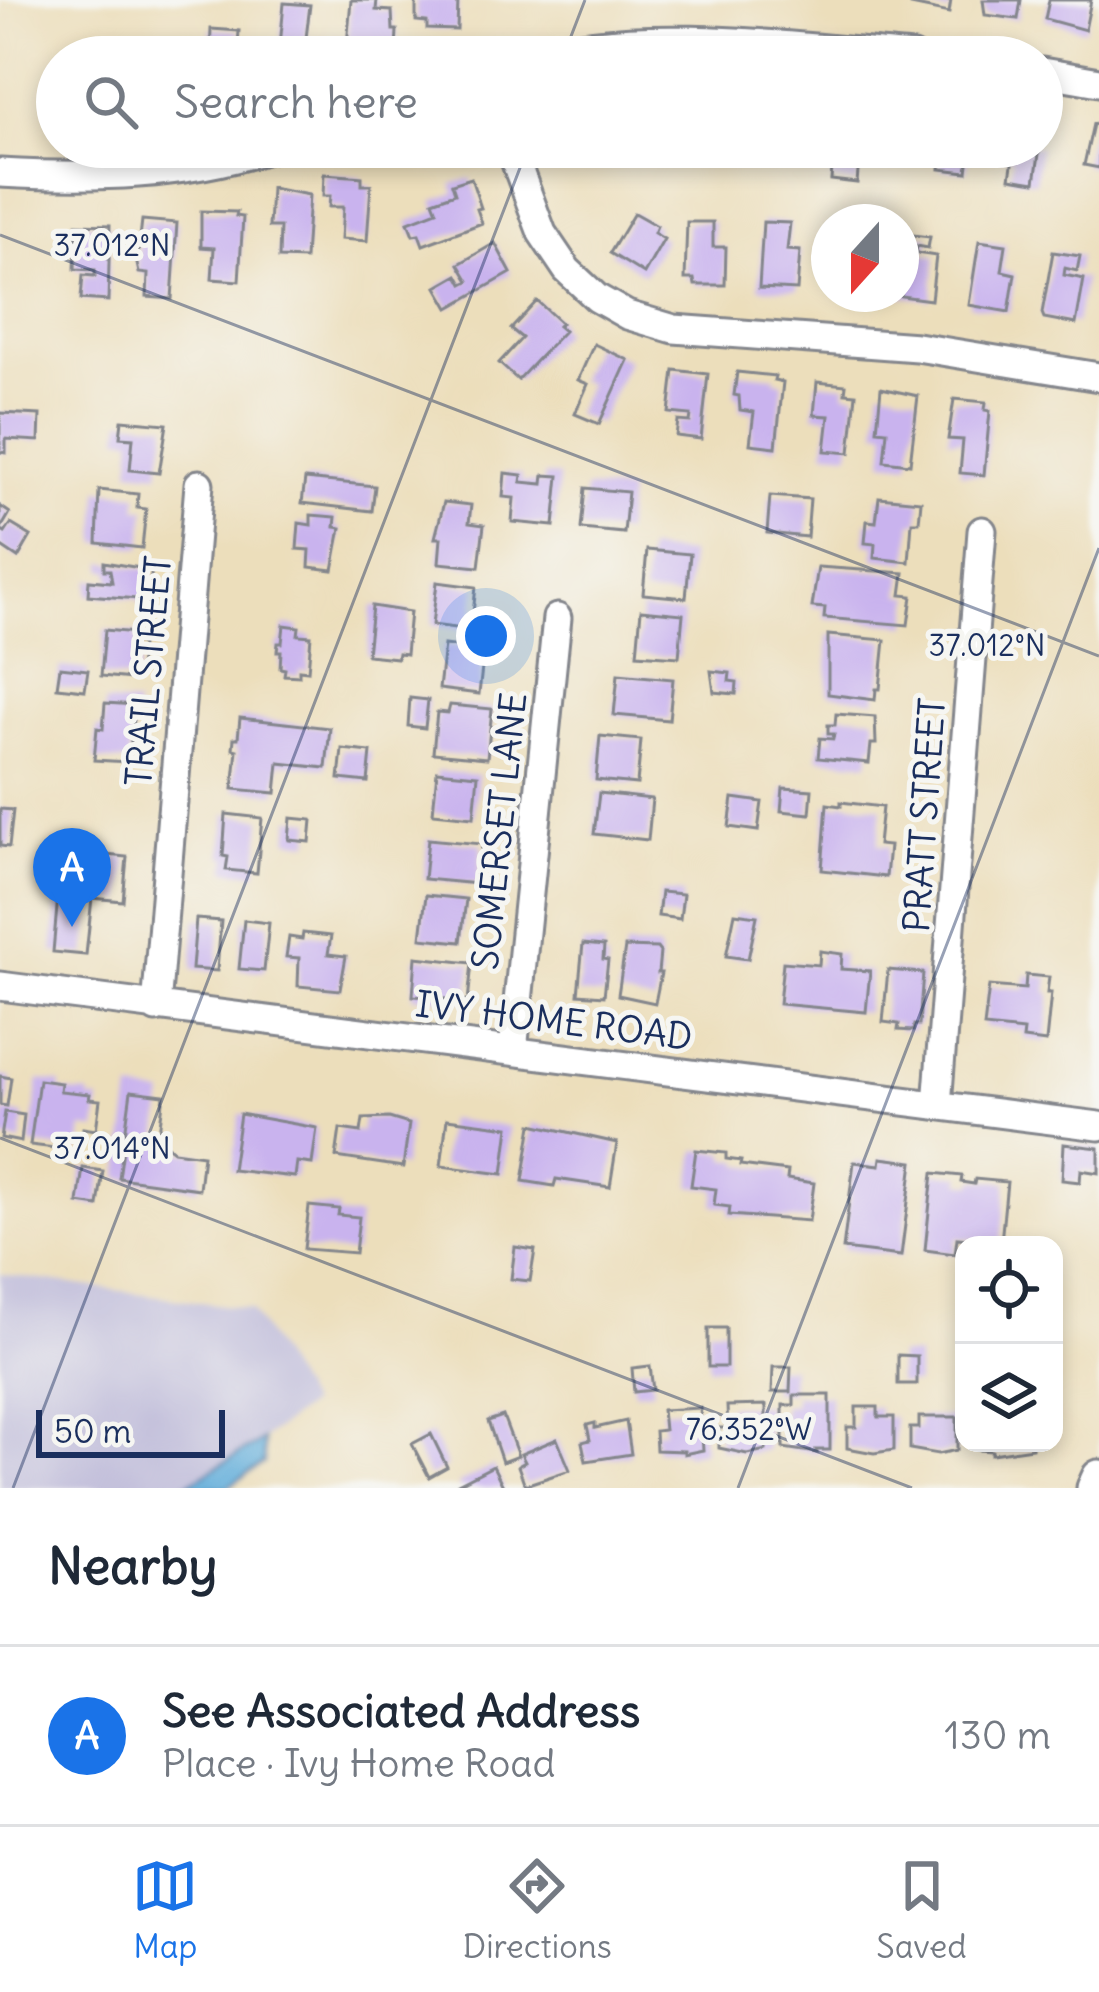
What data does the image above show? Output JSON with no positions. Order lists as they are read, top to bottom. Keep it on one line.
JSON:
{"streets":{"street":["TRAIL STREET","PRATT STREET","SOMERSET LANE","IVY HOME ROAD"]},"crossings":[["TRAIL STREET","IVY HOME ROAD"],["PRATT STREET","IVY HOME ROAD"],["SOMERSET LANE","IVY HOME ROAD"]],"scale_bar":"50 m","north":"bottom","page":{"search":"Search here","pins":"A","scale":"50 m","heading":"Nearby","list":[{"mark":"A","name":"See Associated Address","note":"Place · Ivy Home Road","value":"130 m"}],"nav":["Map","Directions","Saved"]},"coordinates":["37.012°N","37.014°N","76.352°W"]}
